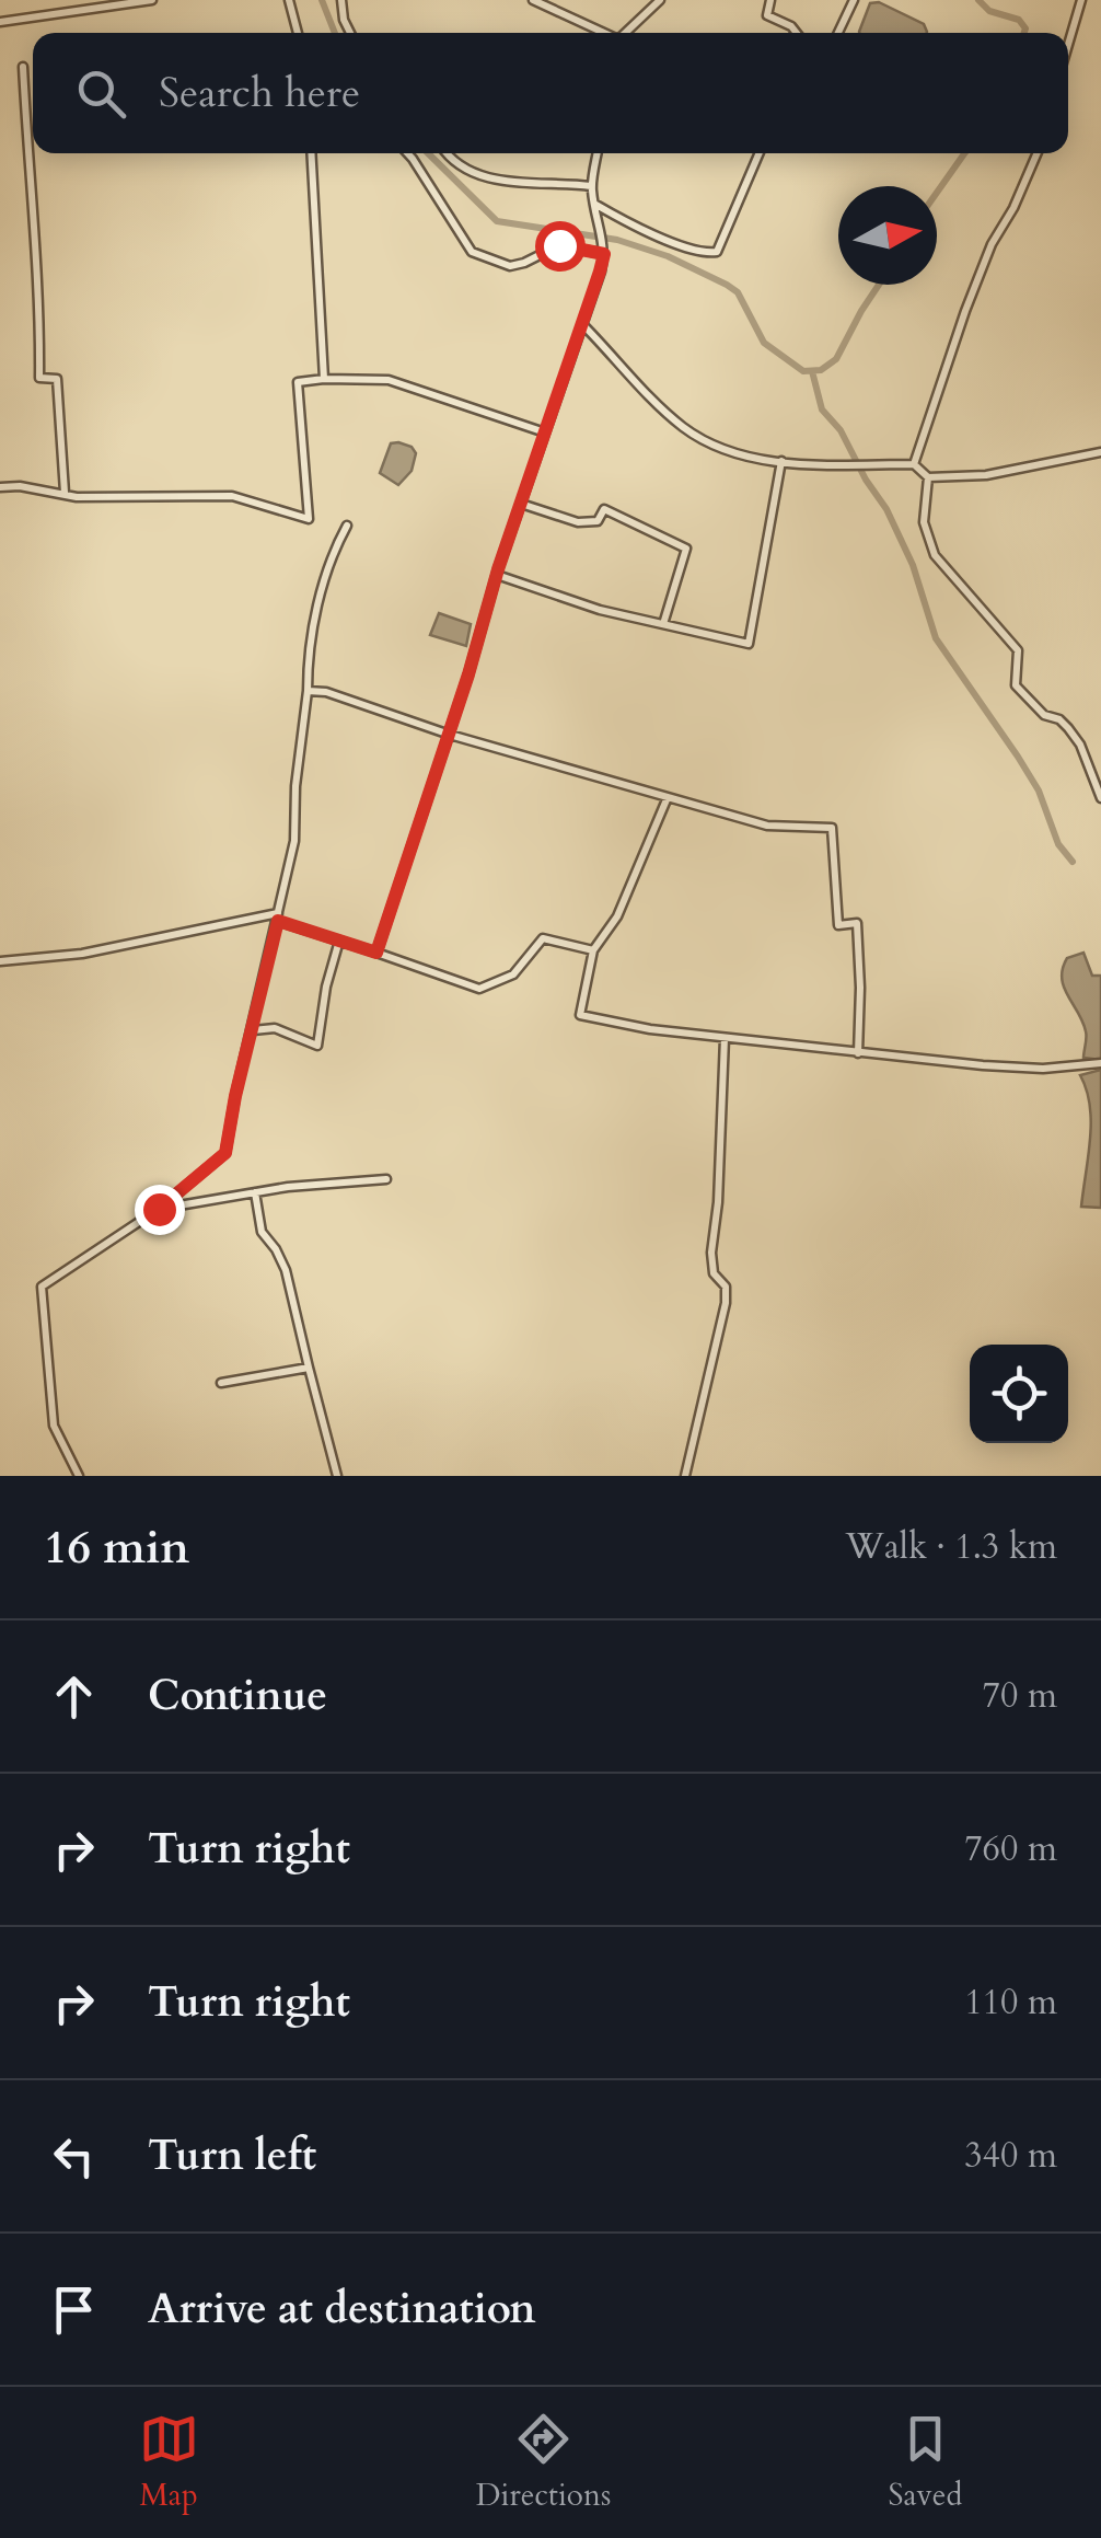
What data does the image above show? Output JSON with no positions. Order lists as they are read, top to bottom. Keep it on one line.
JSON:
{"north":"right","page":{"search":"Search here","heading":["16 min","Walk · 1.3 km"],"list":[["Continue","70 m"],["Turn right","760 m"],["Turn right","110 m"],["Turn left","340 m"],"Arrive at destination"],"nav":["Map","Directions","Saved"]}}
